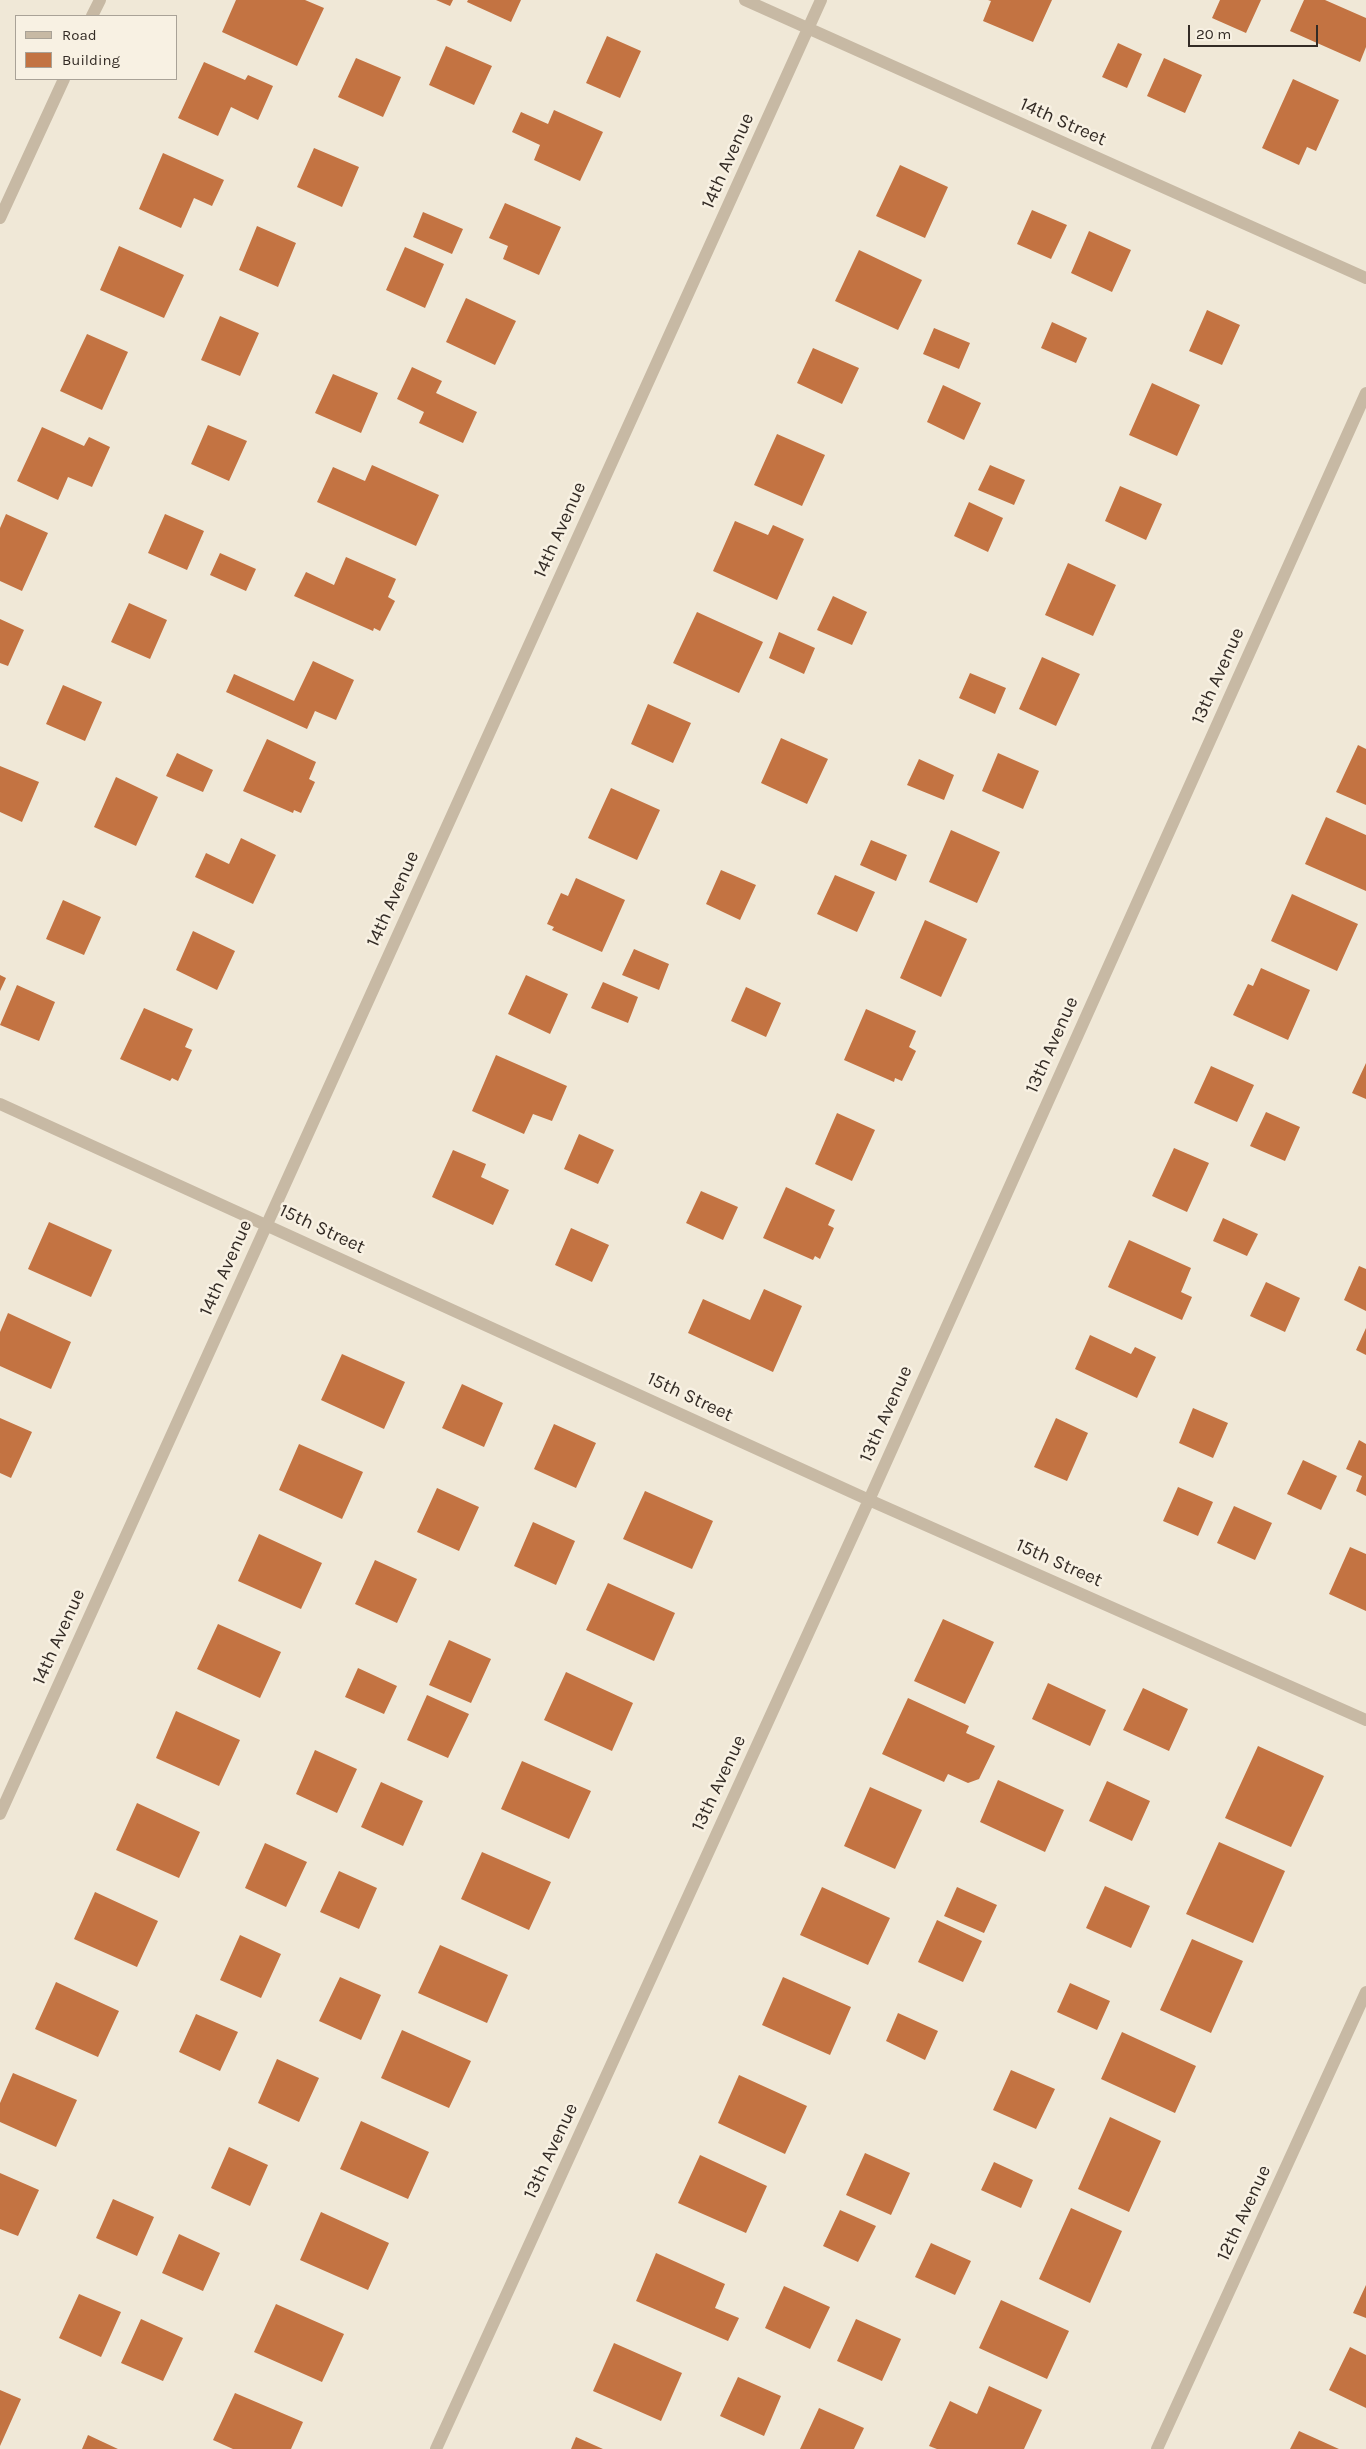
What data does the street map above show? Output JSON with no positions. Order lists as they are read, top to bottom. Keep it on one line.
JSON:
{"streets":{"street":["14th Street","14th Avenue","13th Avenue","15th Street","12th Avenue"]},"crossings":[["14th Street","14th Avenue"],["14th Avenue","15th Street"],["13th Avenue","15th Street"]],"legend":["Road","Building"],"scale_bar":"20 m"}
